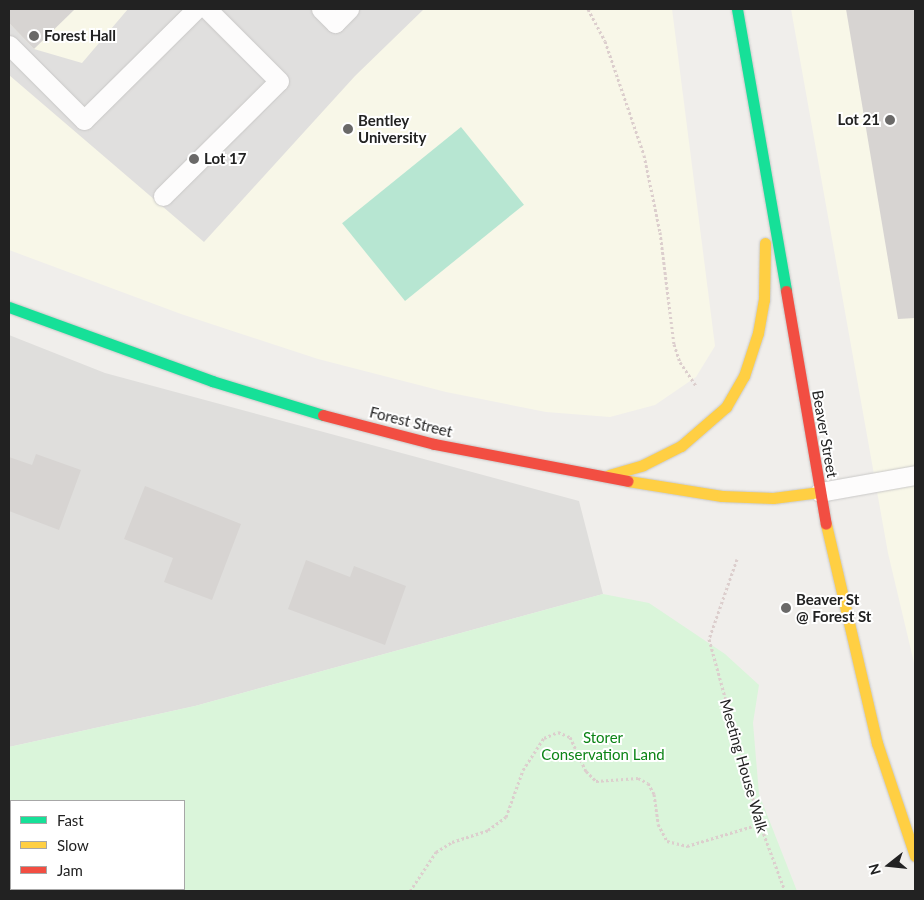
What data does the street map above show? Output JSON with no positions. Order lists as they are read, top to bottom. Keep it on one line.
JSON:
{"streets":{"street":["Forest Street","Beaver Street"],"path":["Meeting House Walk"]},"crossings":[["Forest Street","Beaver Street"]],"parks":["Storer Conservation Land"],"places":["Forest Hall","Lot 21","Bentley University","Lot 17","Beaver St @ Forest St"],"legend":["Fast","Slow","Jam"],"north":"left"}
